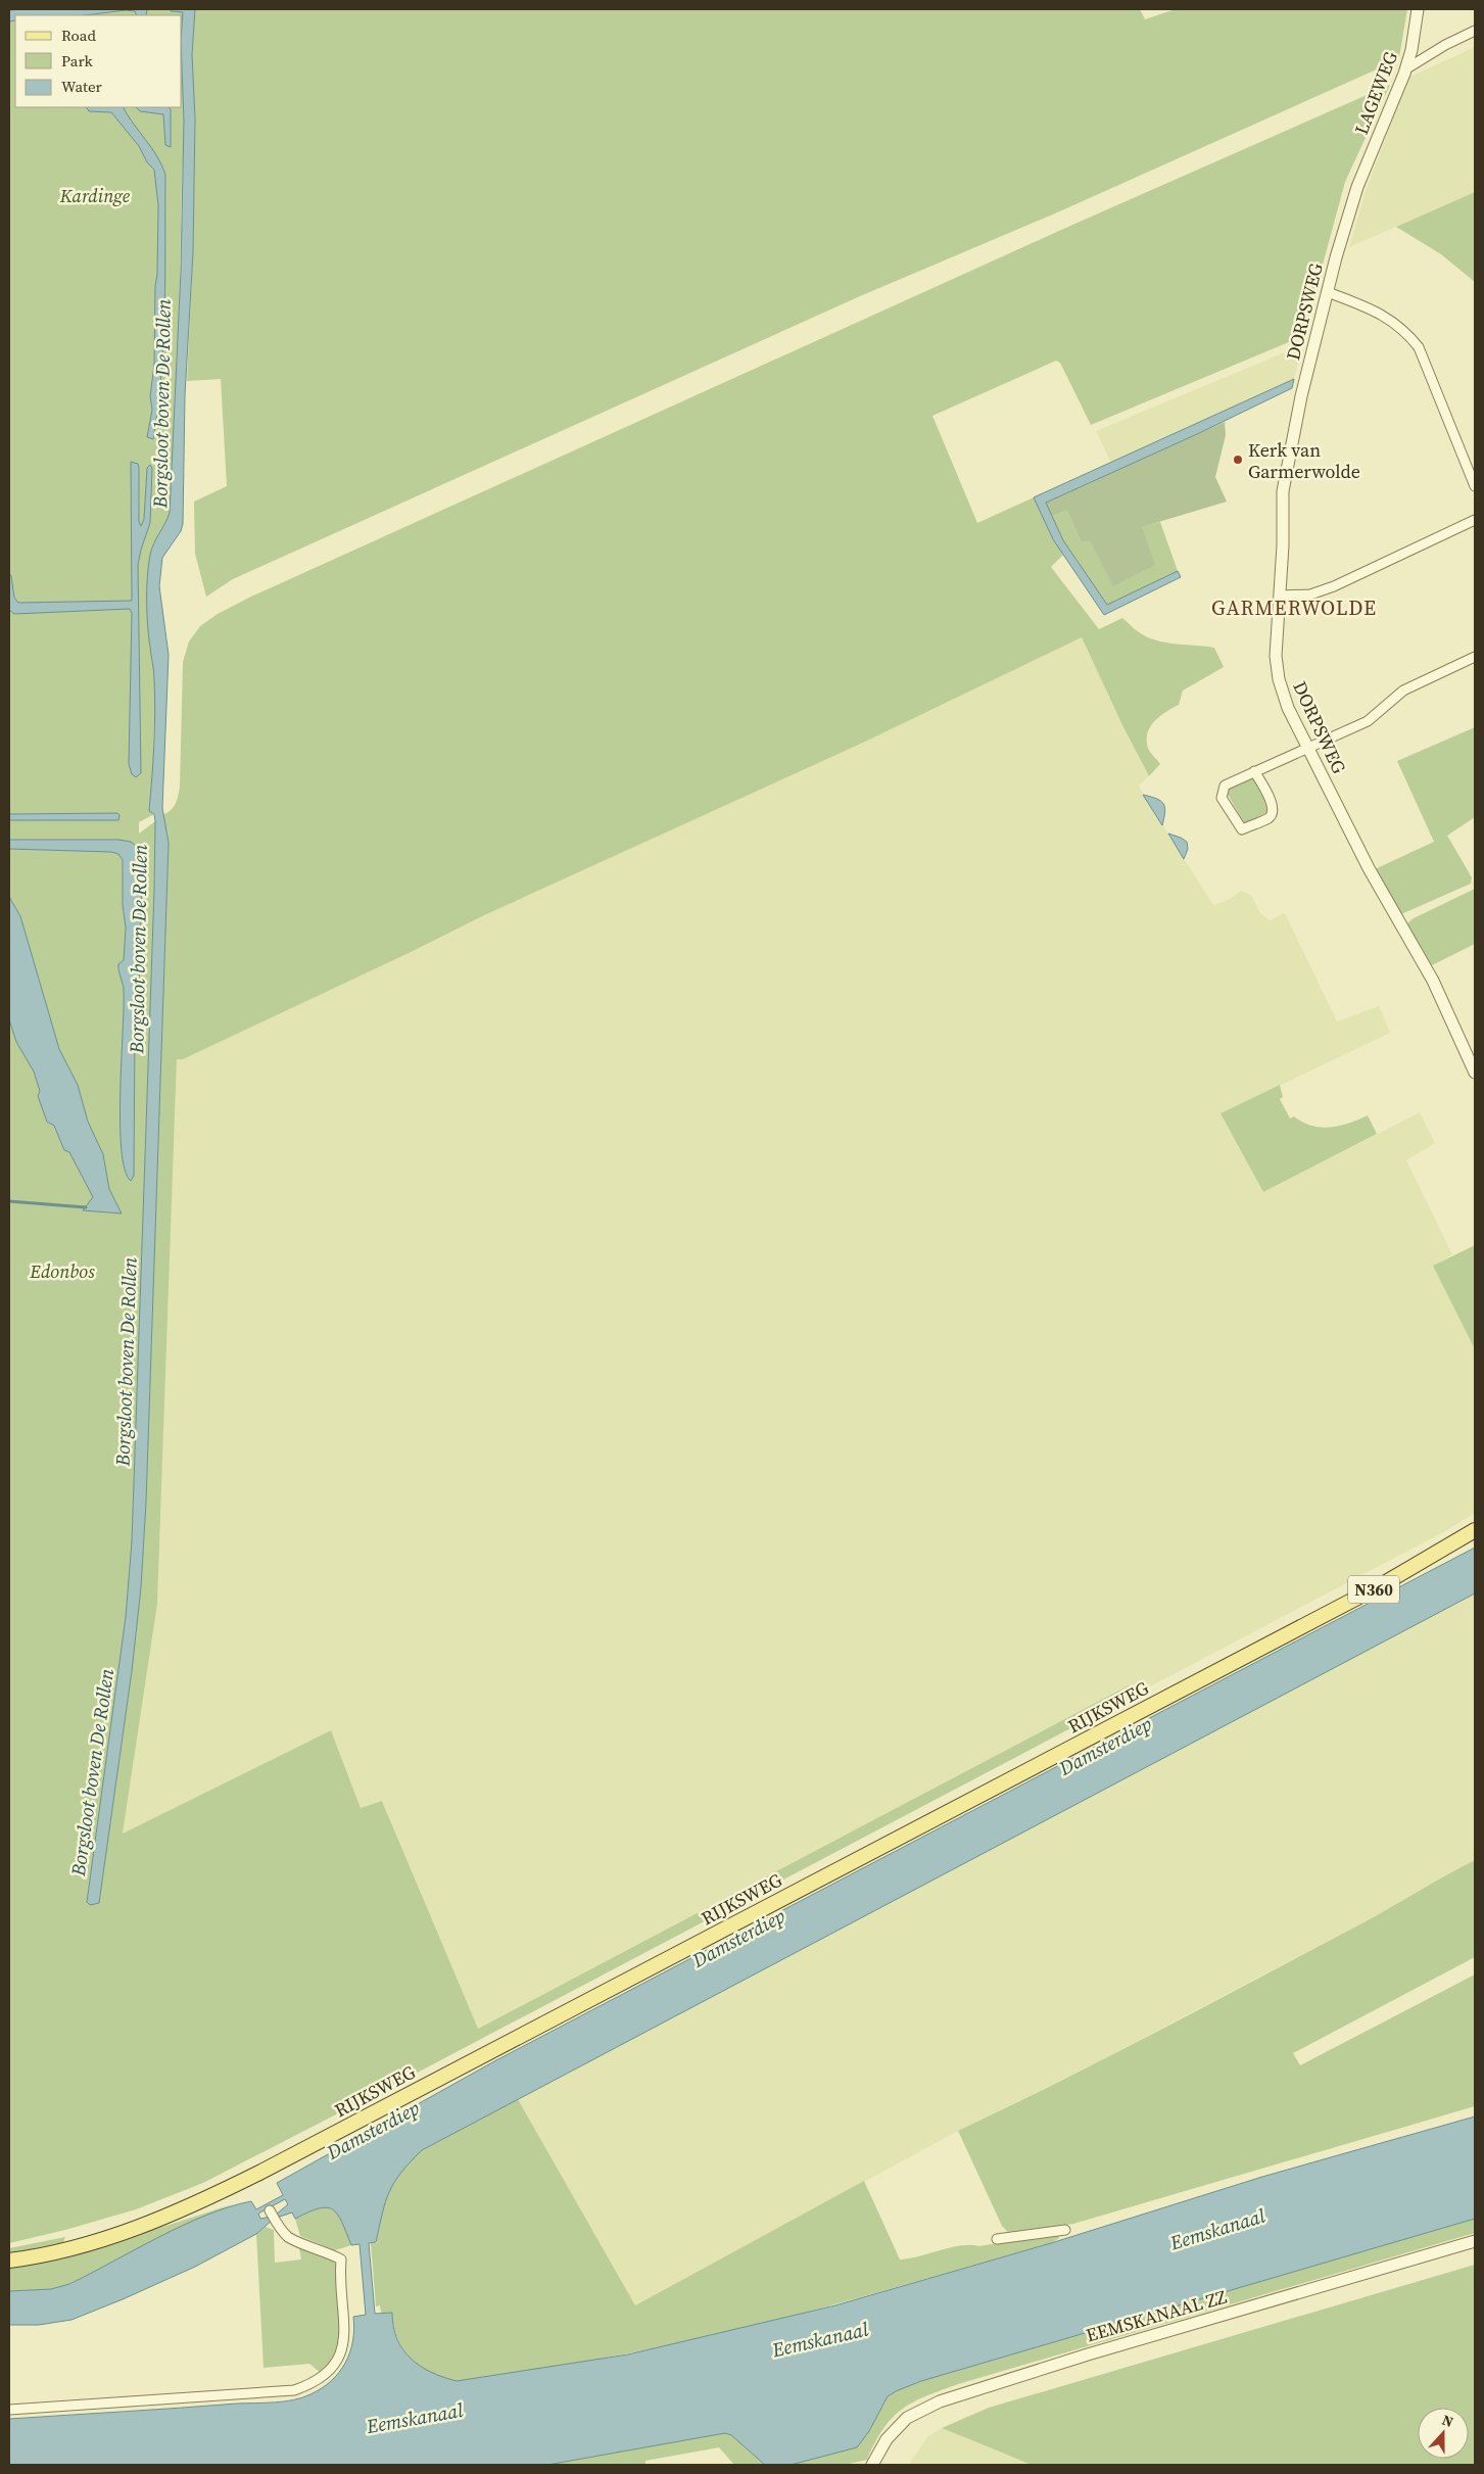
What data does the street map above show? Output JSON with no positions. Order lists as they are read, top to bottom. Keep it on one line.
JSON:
{"streets":{"main road":["N360","RIJKSWEG"],"street":["LAGEWEG","DORPSWEG","EEMSKANAAL ZZ"]},"crossings":[["LAGEWEG","DORPSWEG"]],"districts":["GARMERWOLDE"],"water":["Borgsloot boven De Rollen","Damsterdiep","Eemskanaal"],"parks":["Kardinge","Edonbos"],"places":["Kerk van Garmerwolde"],"legend":["Road","Park","Water"],"north":"top"}
